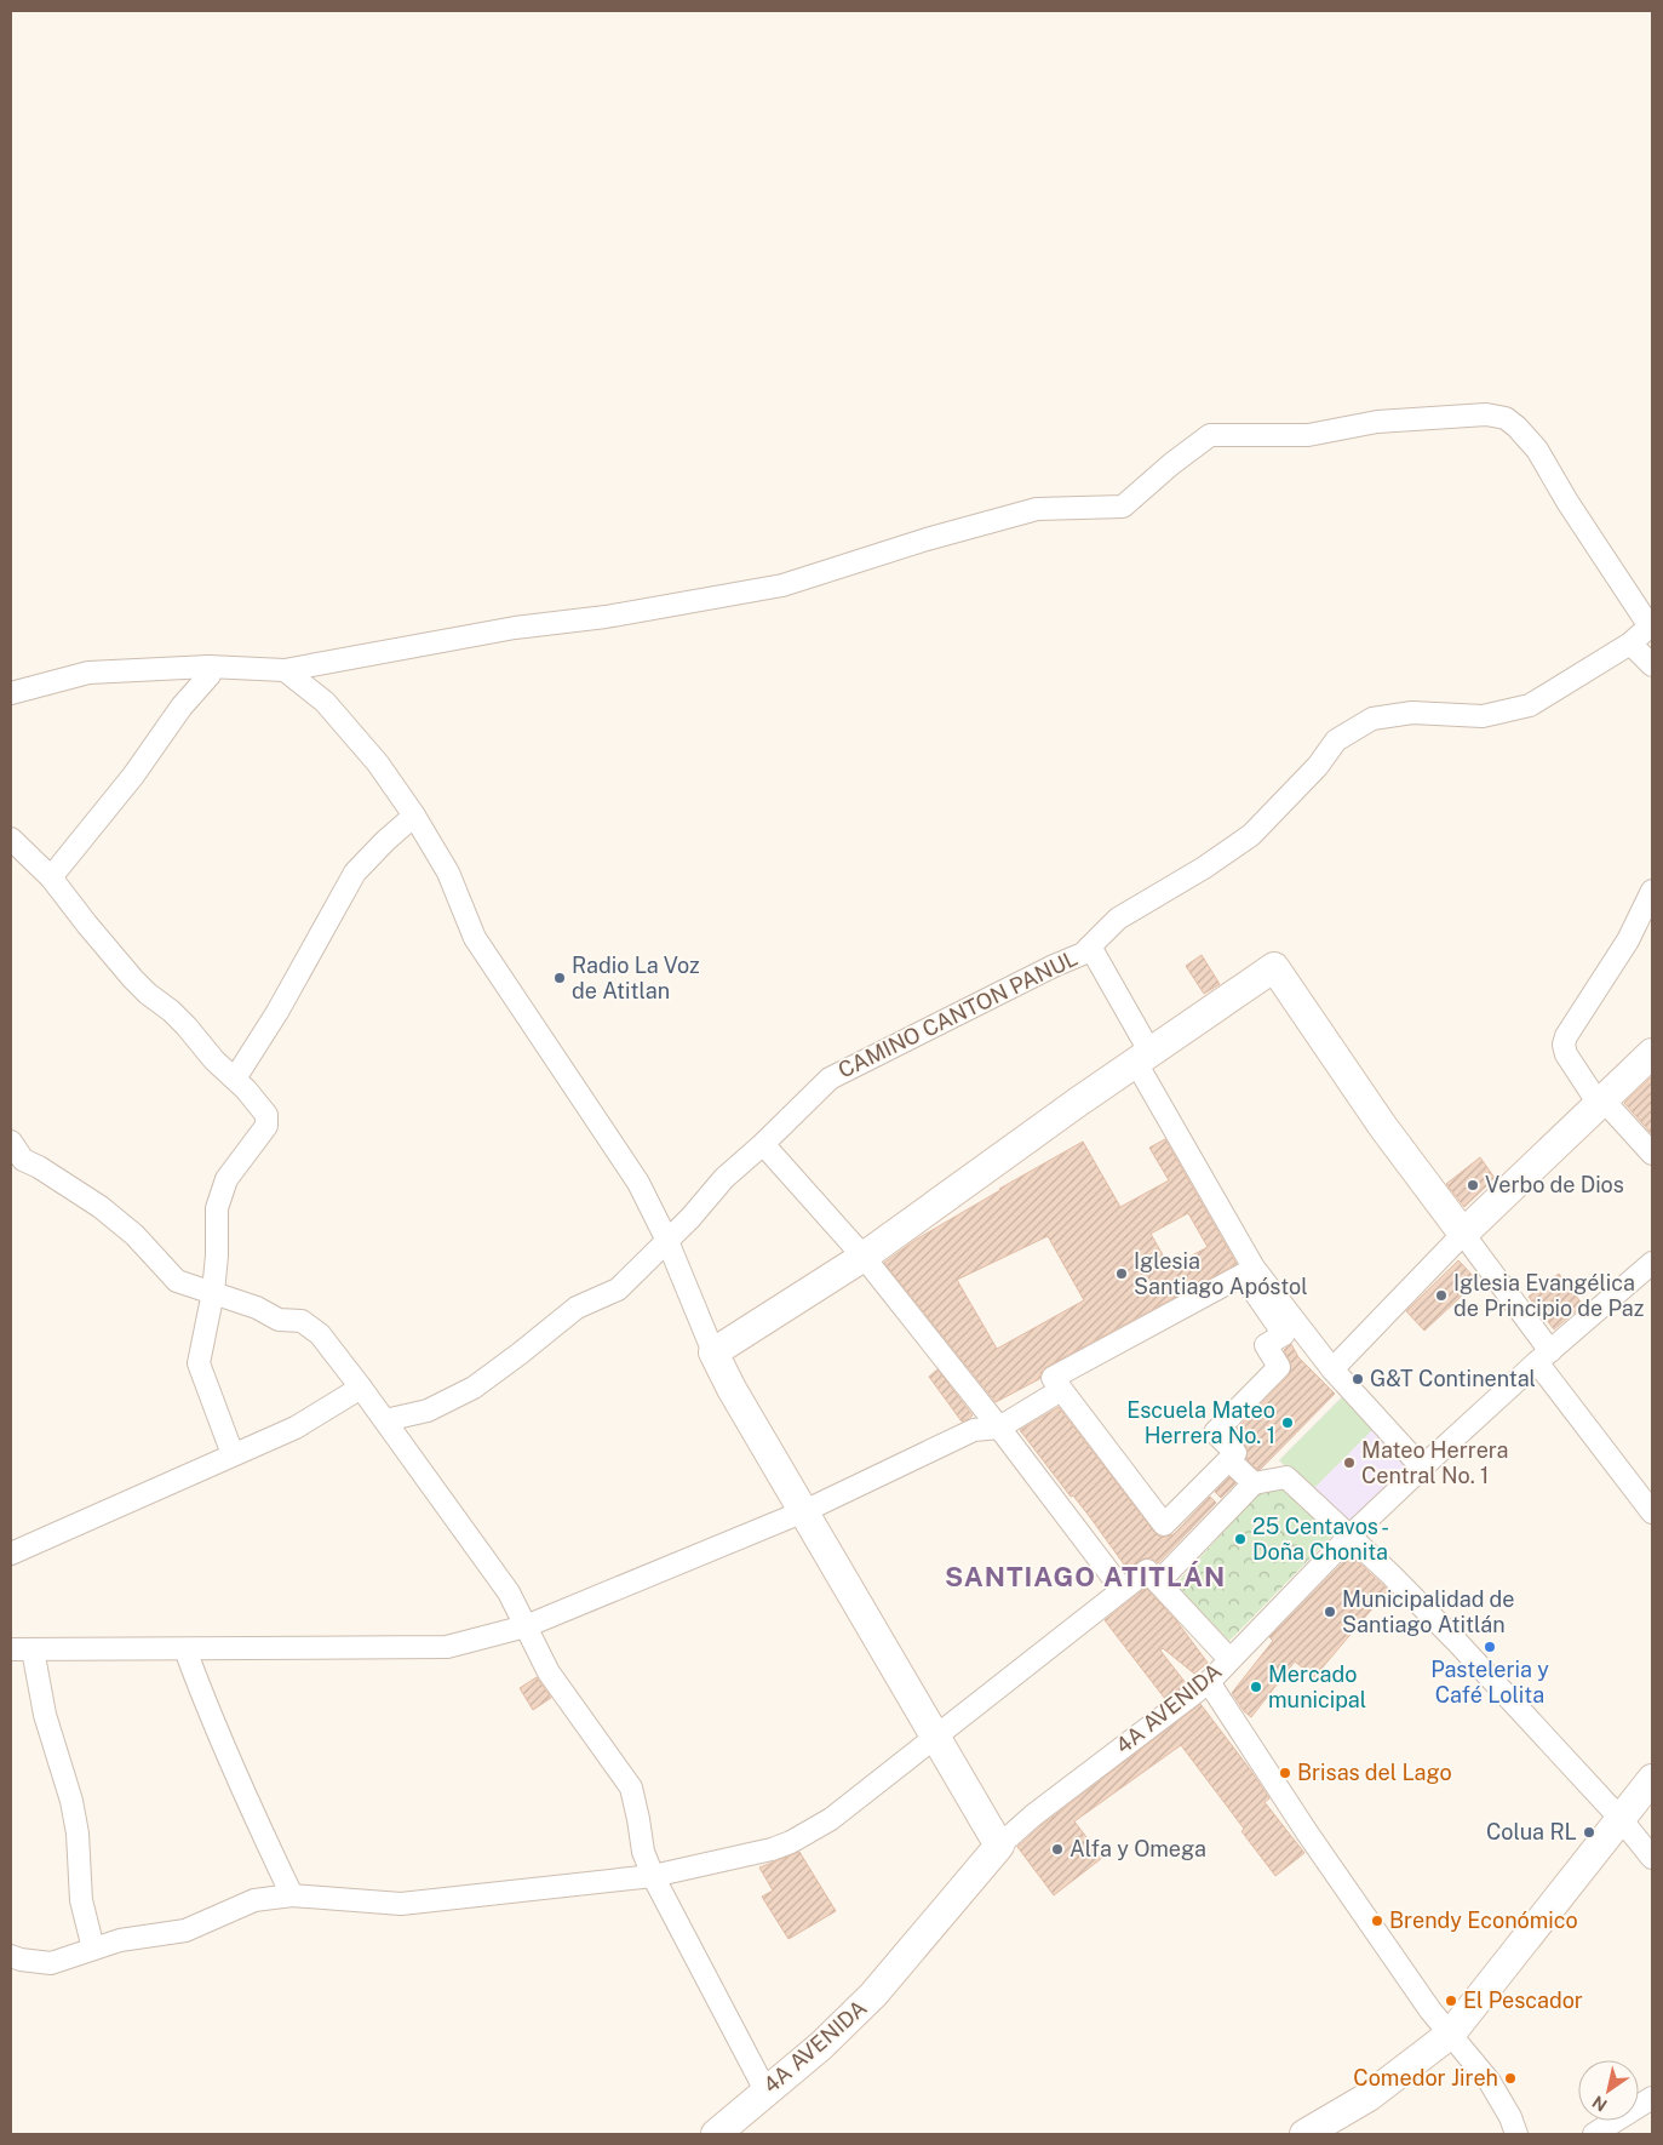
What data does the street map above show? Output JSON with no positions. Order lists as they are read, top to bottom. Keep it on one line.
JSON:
{"streets":{"main road":["4A AVENIDA"],"street":["CAMINO CANTON PANUL"]},"districts":["SANTIAGO ATITLÁN"],"places":["Radio La Voz de Atitlan","Verbo de Dios","Iglesia Santiago Apóstol","Iglesia Evangélica de Principio de Paz","G&T Continental","Escuela Mateo Herrera No. 1","Mateo Herrera Central No. 1","25 Centavos - Doña Chonita","Municipalidad de Santiago Atitlán","Pasteleria y Café Lolita","Mercado municipal","Brisas del Lago","Colua RL","Alfa y Omega","Brendy Económico","El Pescador","Comedor Jireh"],"north":"bottom left"}
